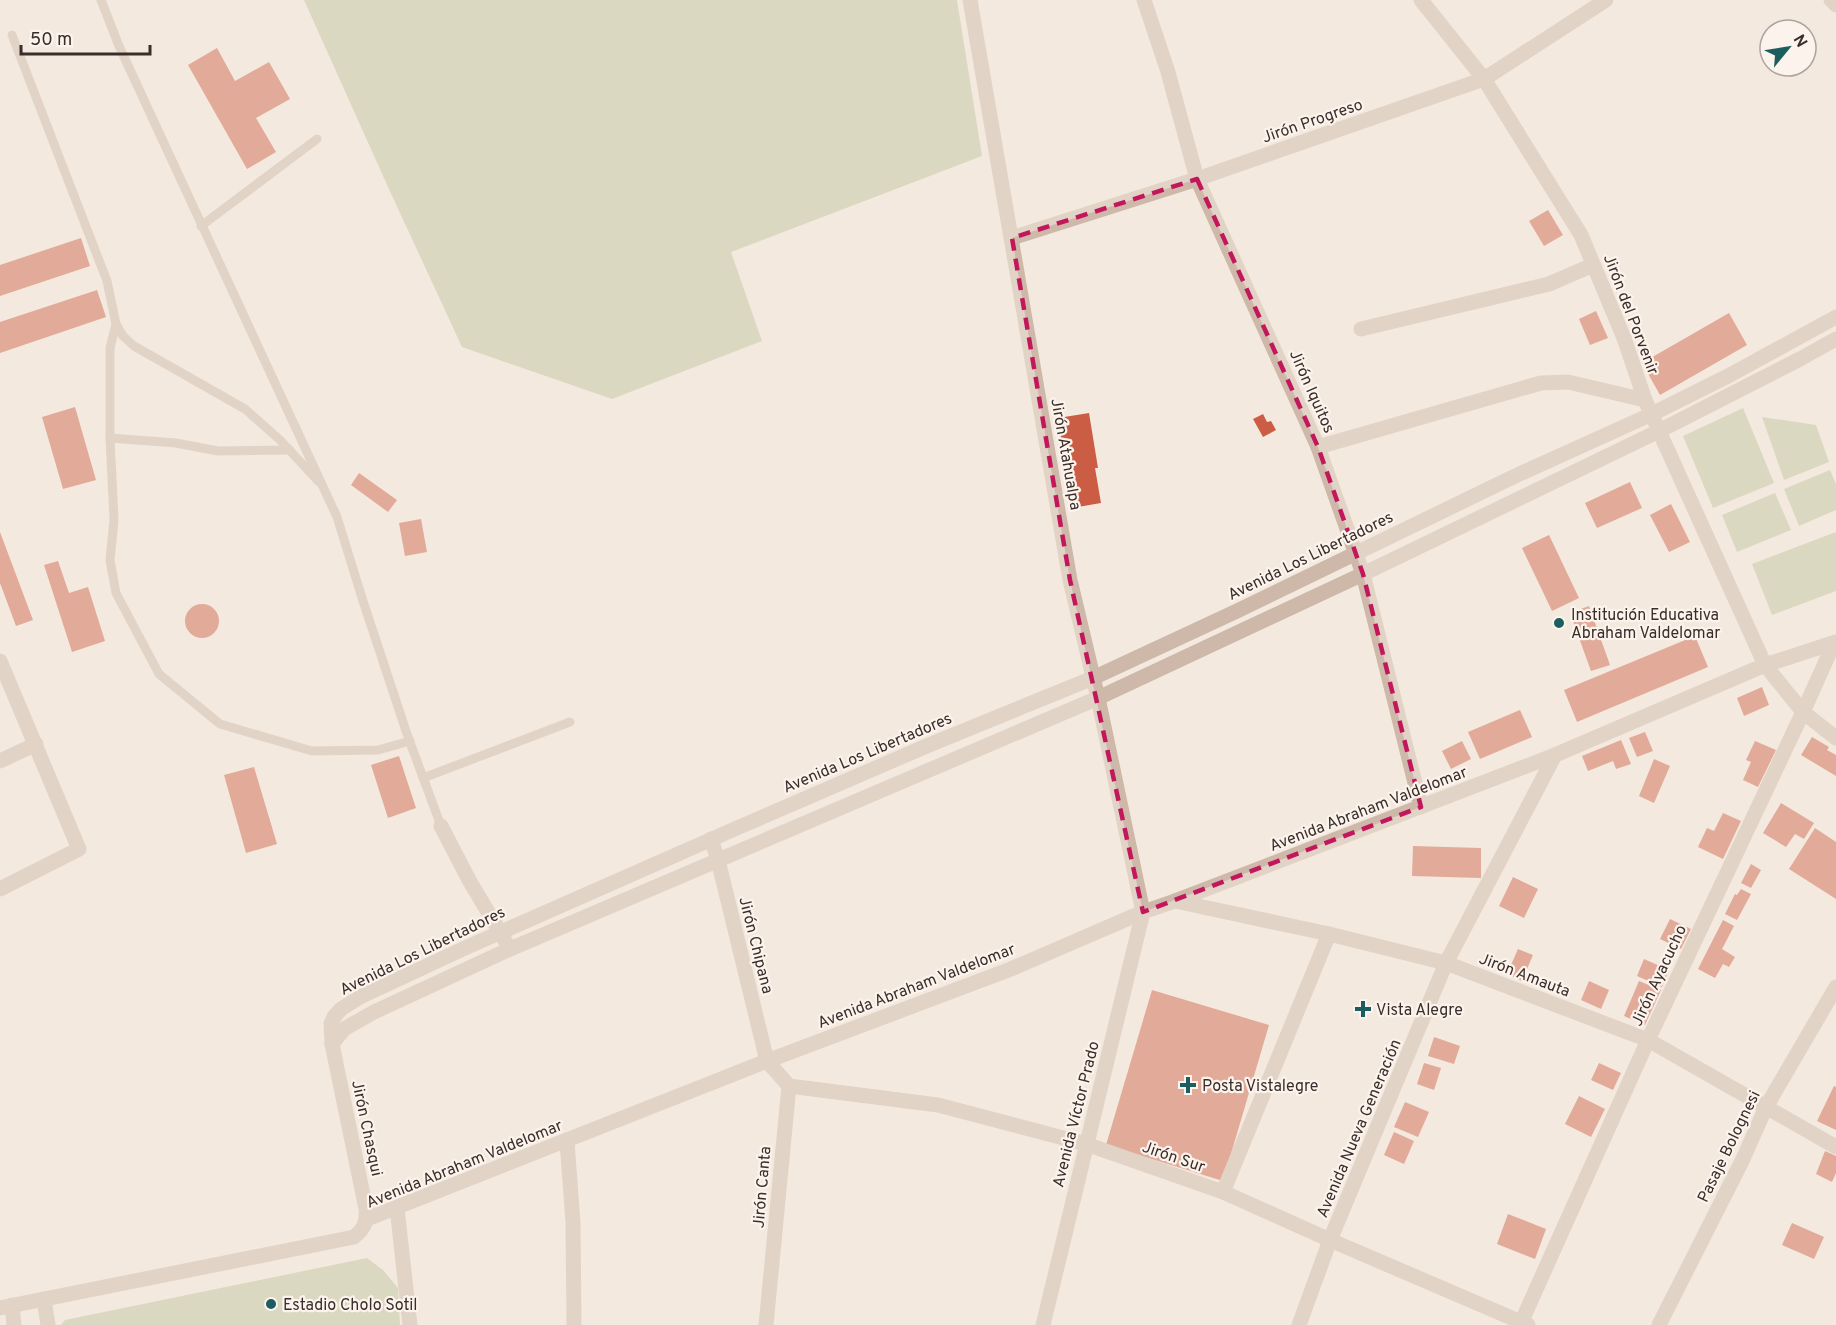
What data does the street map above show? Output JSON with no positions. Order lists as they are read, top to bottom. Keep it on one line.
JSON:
{"streets":{"street":["Jirón Progreso","Jirón del Porvenir","Jirón Iquitos","Jirón Atahualpa","Avenida Los Libertadores","Avenida Abraham Valdelomar","Jirón Chipana","Jirón Amauta","Jirón Ayacucho","Avenida Víctor Prado","Jirón Chasqui","Avenida Nueva Generación","Pasaje Bolognesi","Jirón Sur","Jirón Canta"]},"crossings":[["Jirón Progreso","Jirón del Porvenir"],["Jirón Progreso","Jirón Iquitos"],["Jirón Progreso","Jirón Atahualpa"],["Jirón del Porvenir","Avenida Los Libertadores"],["Jirón del Porvenir","Avenida Abraham Valdelomar"],["Jirón del Porvenir","Jirón Ayacucho"],["Jirón Iquitos","Avenida Los Libertadores"],["Jirón Iquitos","Avenida Abraham Valdelomar"],["Jirón Atahualpa","Avenida Los Libertadores"],["Jirón Atahualpa","Avenida Abraham Valdelomar"],["Jirón Atahualpa","Avenida Víctor Prado"],["Avenida Los Libertadores","Jirón Chipana"],["Avenida Los Libertadores","Jirón Chasqui"],["Avenida Abraham Valdelomar","Jirón Chipana"],["Avenida Abraham Valdelomar","Jirón Amauta"],["Avenida Abraham Valdelomar","Jirón Ayacucho"],["Avenida Abraham Valdelomar","Avenida Víctor Prado"],["Avenida Abraham Valdelomar","Jirón Chasqui"],["Avenida Abraham Valdelomar","Avenida Nueva Generación"],["Jirón Amauta","Jirón Ayacucho"],["Jirón Amauta","Avenida Nueva Generación"],["Jirón Amauta","Pasaje Bolognesi"],["Jirón Ayacucho","Jirón Sur"],["Avenida Víctor Prado","Jirón Sur"],["Avenida Nueva Generación","Jirón Sur"],["Jirón Sur","Jirón Canta"]],"places":{"other":["Institución Educativa Abraham Valdelomar","Estadio Cholo Sotil"],"health":["Vista Alegre","Posta Vistalegre"]},"scale_bar":"50 m","north":"top right"}
